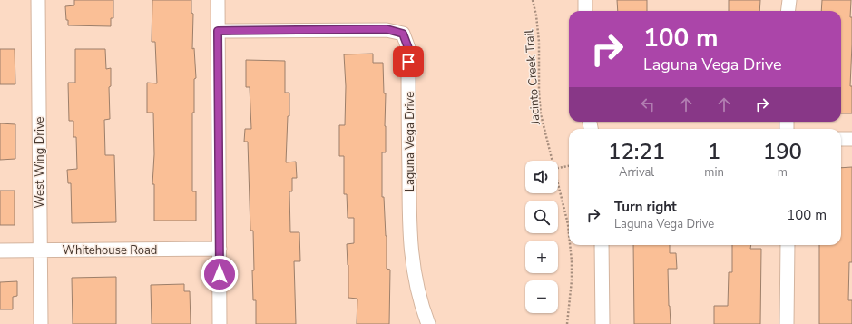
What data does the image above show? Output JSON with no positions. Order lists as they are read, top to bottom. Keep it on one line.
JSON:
{"streets":{"street":["Laguna Vega Drive","West Wing Drive","Whitehouse Road"],"path":["Jacinto Creek Trail"]},"crossings":[["West Wing Drive","Whitehouse Road"]],"page":{"turn":["100 m","Laguna Vega Drive"],"eta":["12:21","Arrival","1","min","190","m"],"map_buttons":["+","−"],"list":[{"name":"Turn right","note":"Laguna Vega Drive","value":"100 m"}]}}
